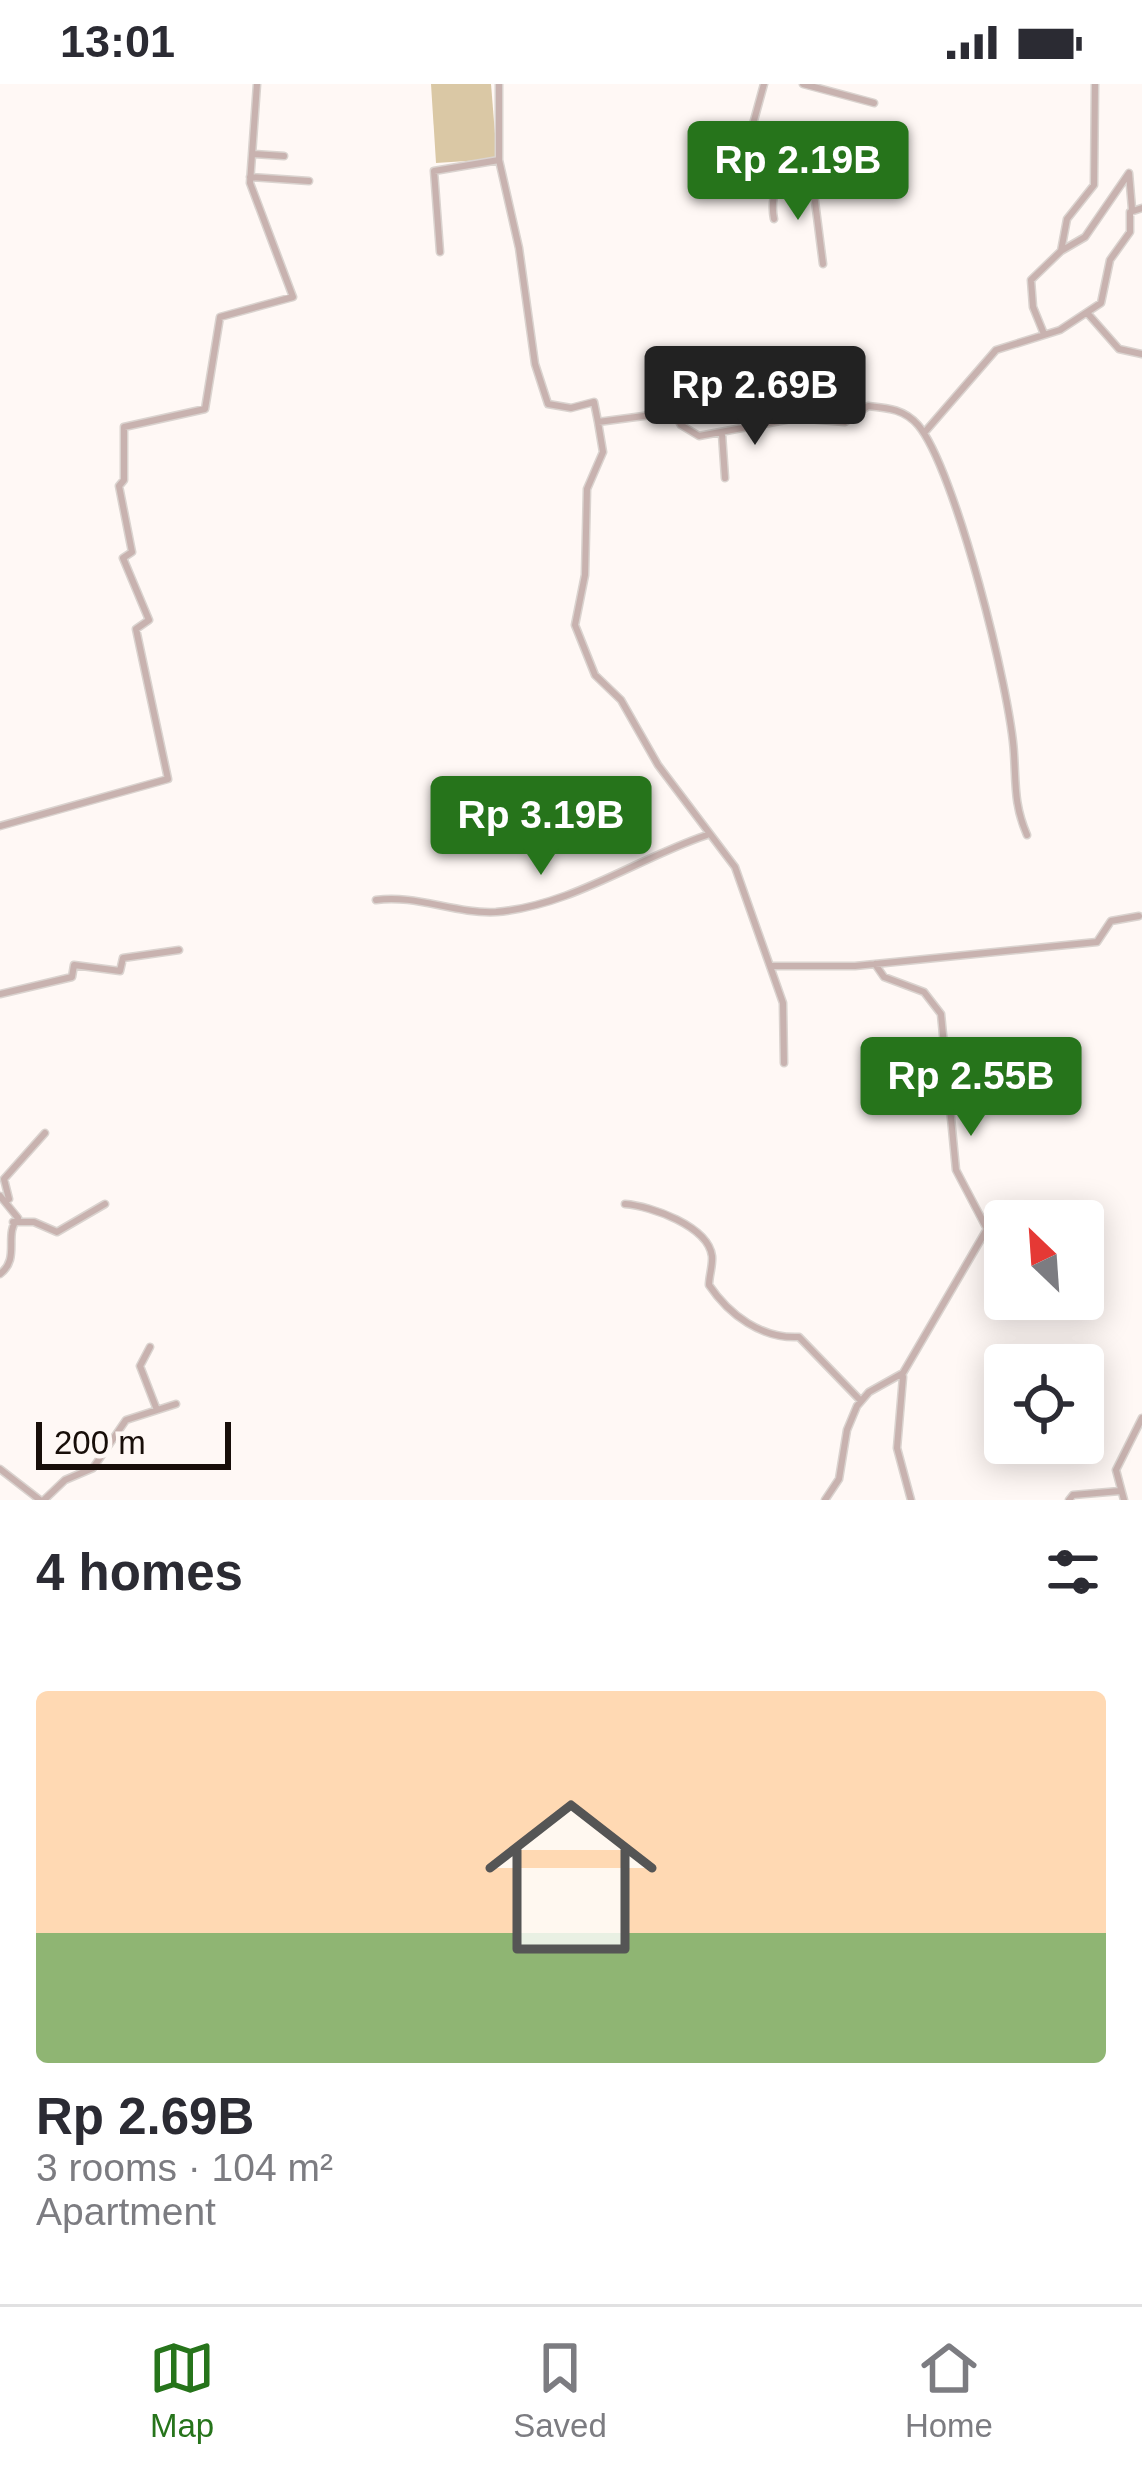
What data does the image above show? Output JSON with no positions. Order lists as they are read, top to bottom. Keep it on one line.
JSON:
{"scale_bar":"200 m","north":"top left","page":{"status":"13:01","price":["Rp 2.19B","Rp 2.69B","Rp 3.19B","Rp 2.55B"],"scale":"200 m","heading":"4 homes","list":[{"name":"Rp 2.69B","note":"3 rooms · 104 m² · Apartment"}],"tabs":["Map","Saved","Home"]}}
